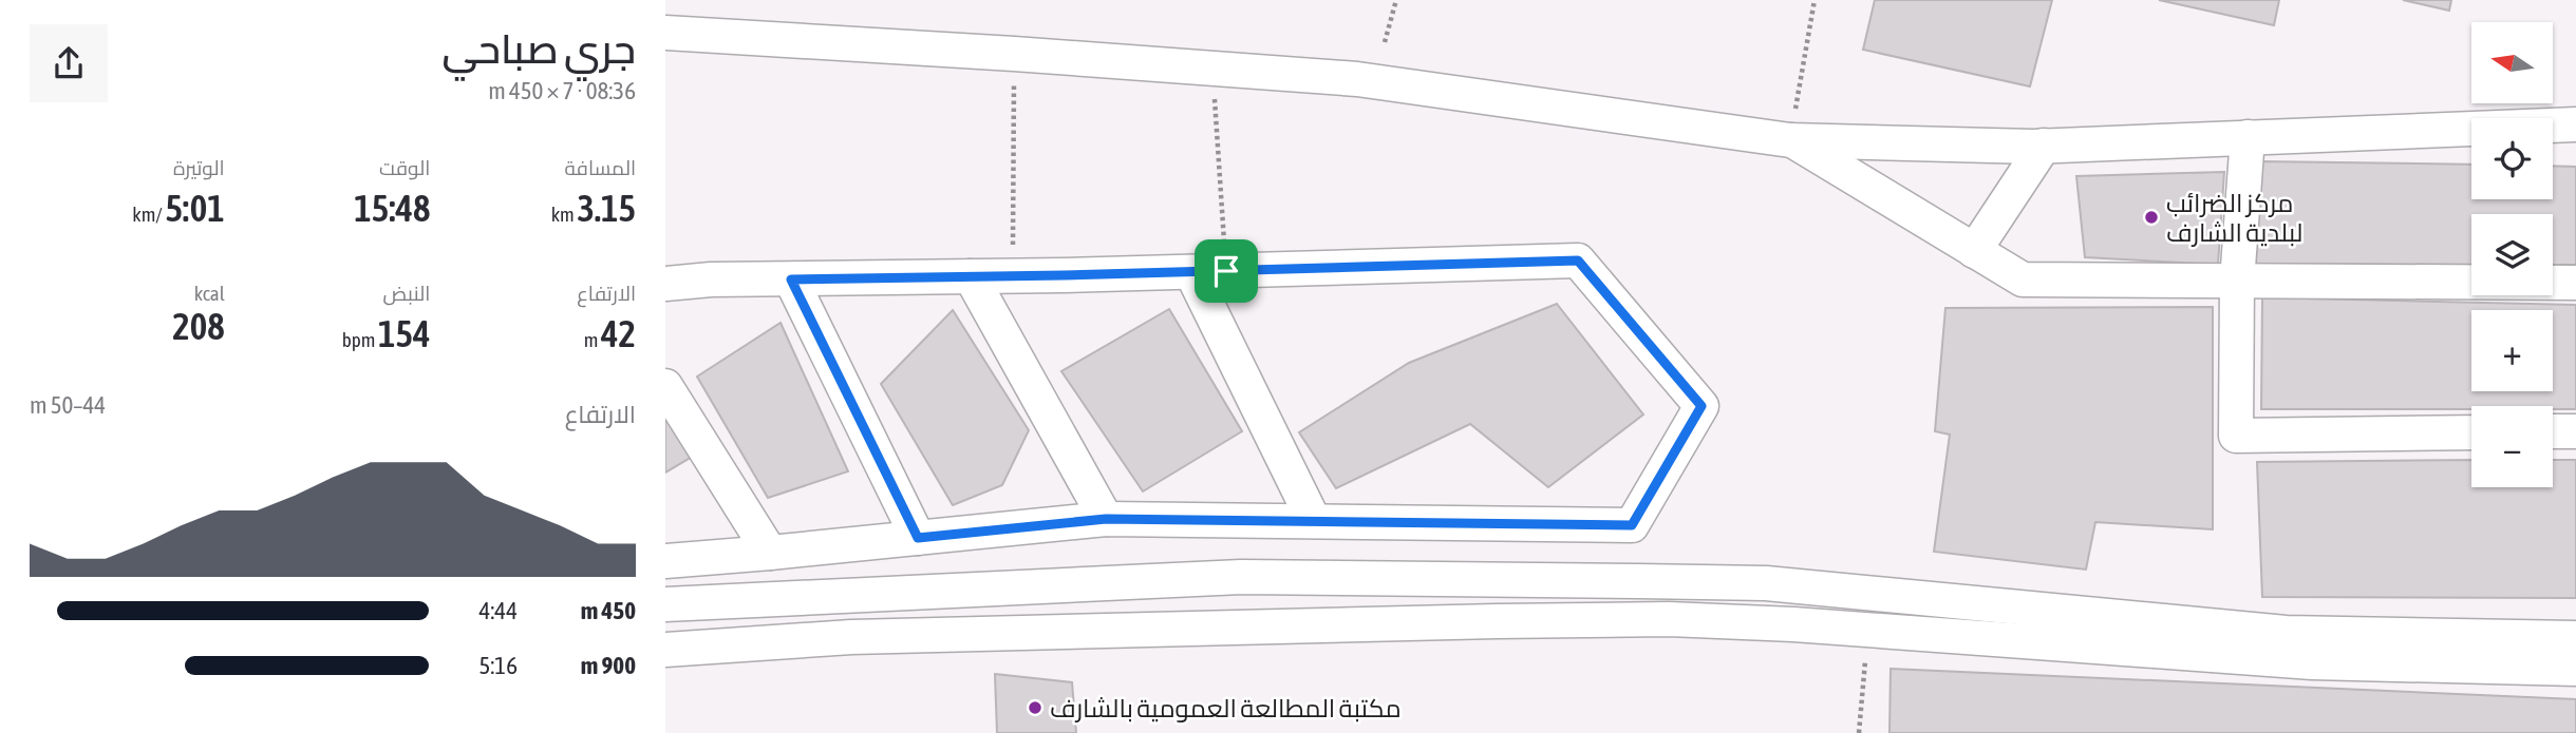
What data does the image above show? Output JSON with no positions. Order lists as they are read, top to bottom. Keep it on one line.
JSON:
{"places":["مركز الضرائب لبلدية الشارف","مكتبة المطالعة العمومية بالشارف"],"north":"left","page":{"heading":["جري صباحي","08:36 · 7 × 450 m"],"map_buttons":["+","−"],"stats":[["المسافة","3.15 km"],["الوقت","15:48"],["الوتيرة","5:01 /km"],["الارتفاع","42 m"],["النبض","154 bpm"],["kcal","208"]],"chart":["الارتفاع","44–50 m"],"list":[{"name":"450 m","note":"4:44"},{"name":"900 m","note":"5:16"}]}}
